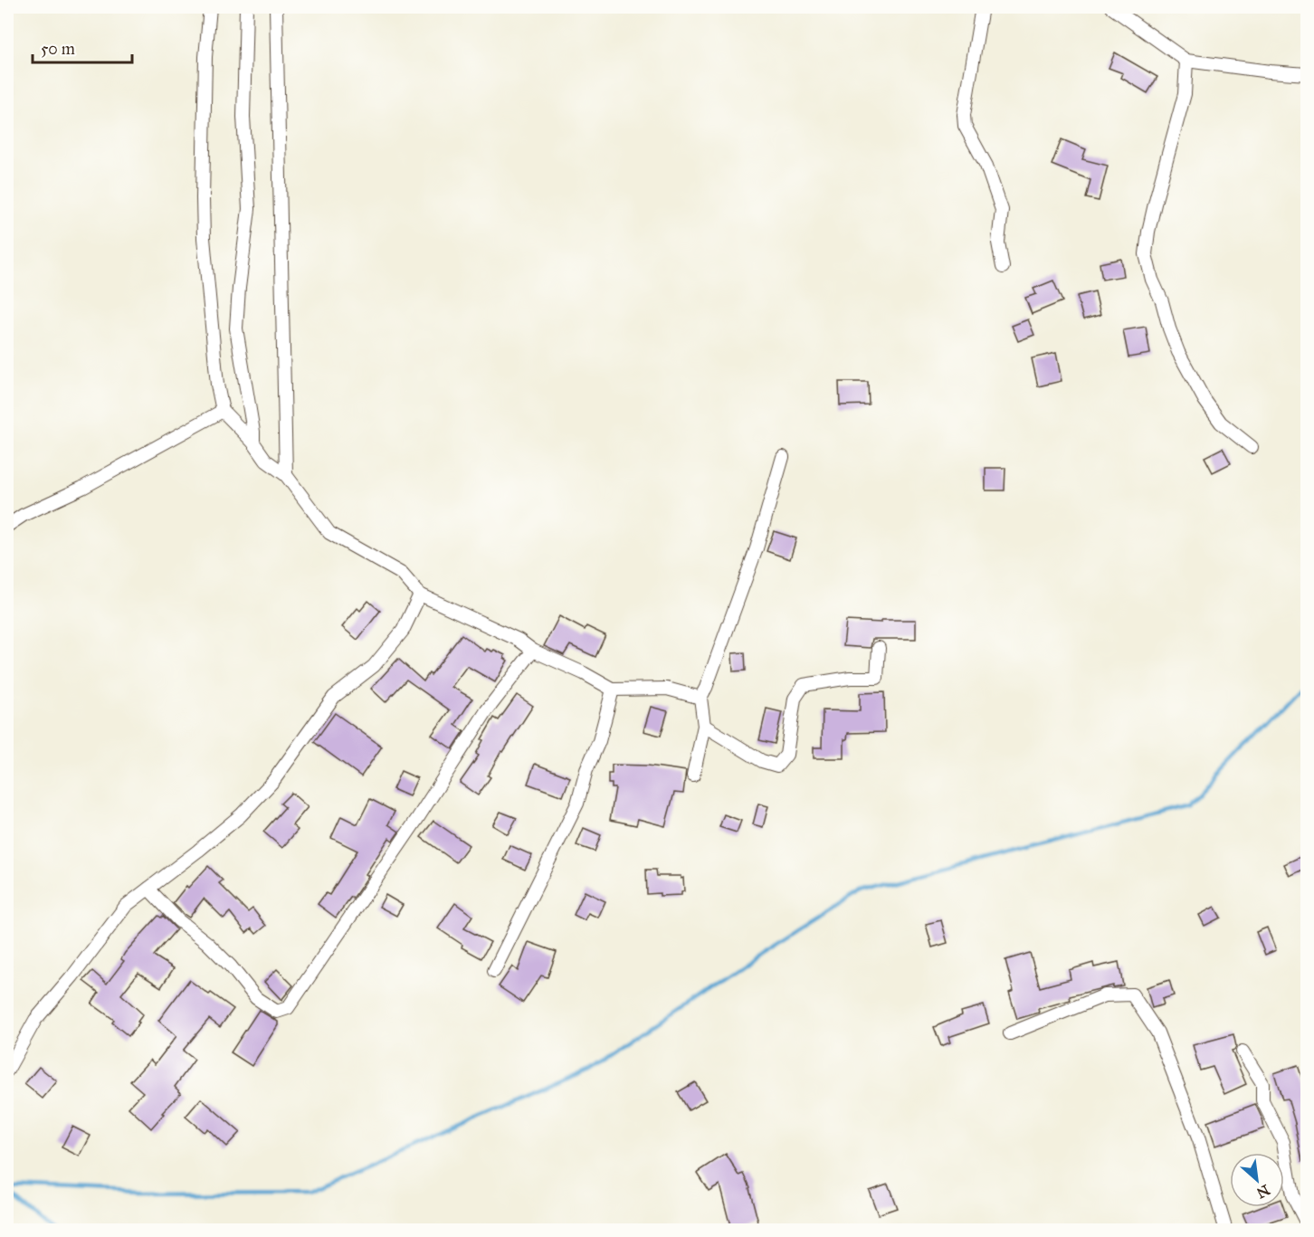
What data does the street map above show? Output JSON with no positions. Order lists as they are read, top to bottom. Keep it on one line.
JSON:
{"scale_bar":"50 m","north":"bottom right"}
